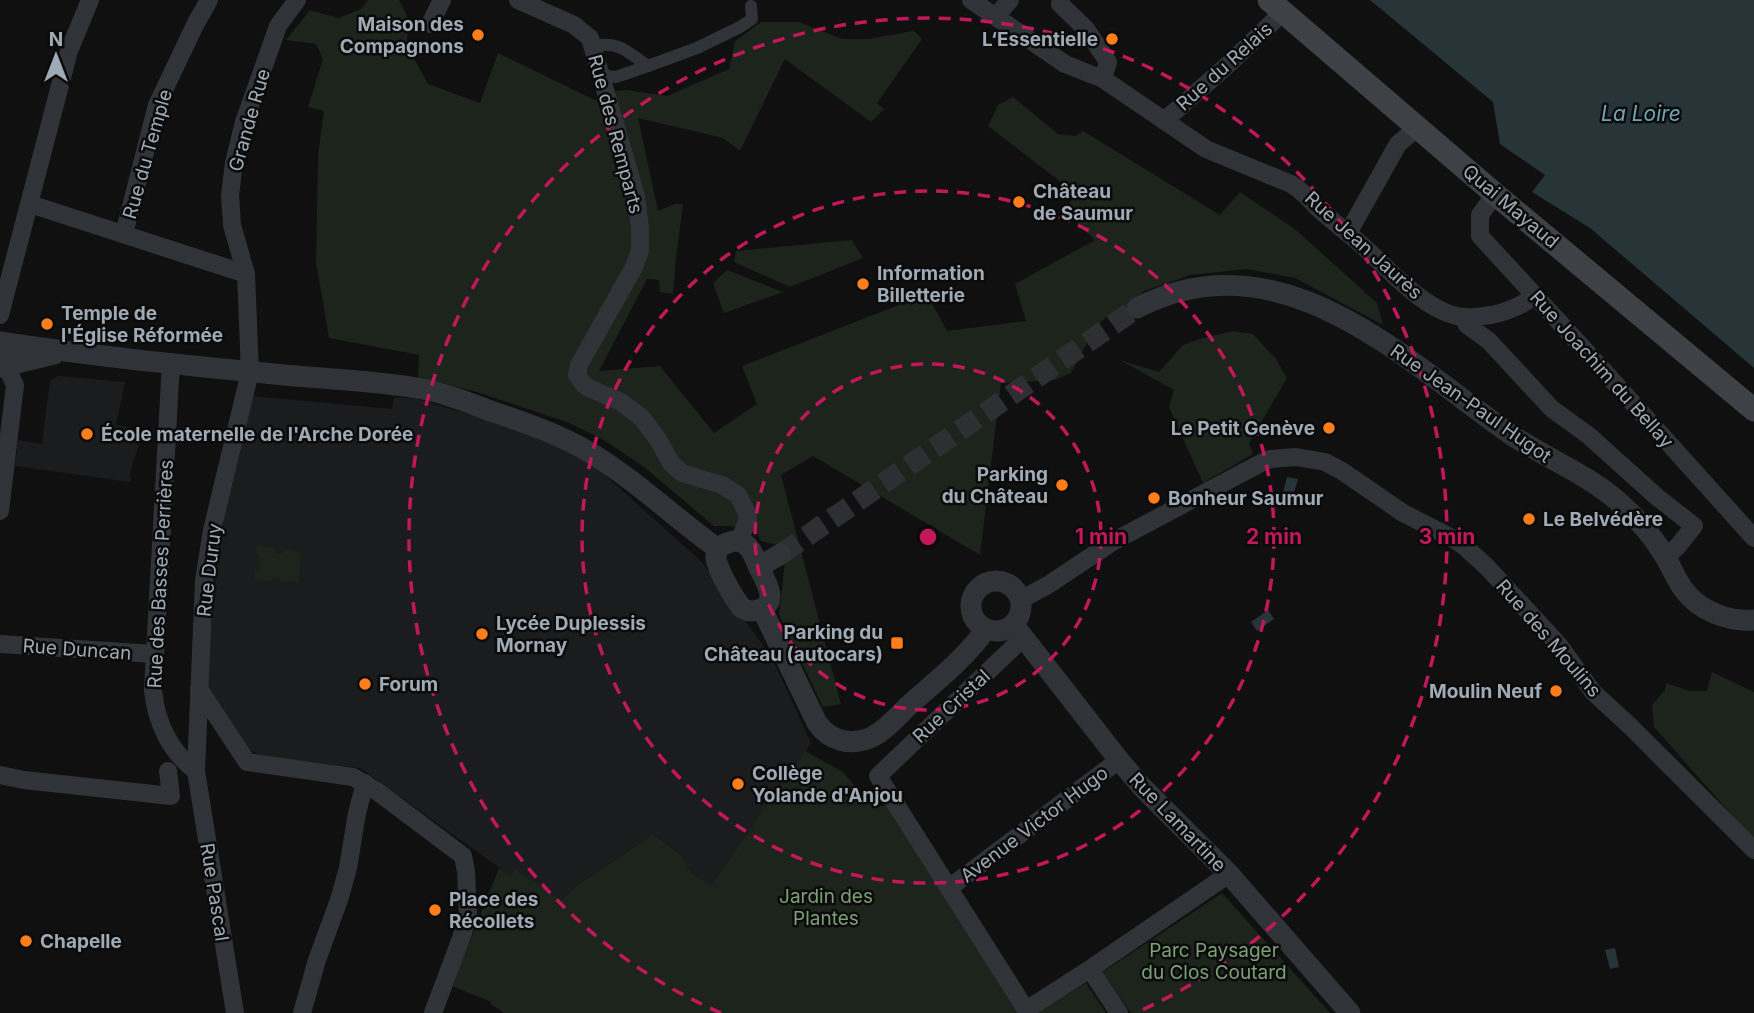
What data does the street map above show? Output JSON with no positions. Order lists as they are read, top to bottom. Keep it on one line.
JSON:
{"streets":{"main road":["Quai Mayaud"],"street":["Rue du Relais","Grande Rue","Rue des Remparts","Rue du Temple","Rue Jean Jaurès","Rue Joachim du Bellay","Rue Jean-Paul Hugot","Rue Duruy","Rue des Basses Perrières","Rue des Moulins","Rue Duncan","Rue Cristal","Rue Lamartine","Avenue Victor Hugo","Rue Pascal"]},"crossings":[["Rue du Relais","Quai Mayaud"],["Rue du Relais","Rue Jean Jaurès"],["Grande Rue","Rue Duruy"],["Quai Mayaud","Rue Joachim du Bellay"],["Rue Jean Jaurès","Rue Jean-Paul Hugot"],["Rue Duruy","Rue des Basses Perrières"],["Rue Duruy","Rue Pascal"],["Rue des Basses Perrières","Rue Duncan"],["Rue des Basses Perrières","Rue Pascal"],["Rue des Moulins","Rue Cristal"],["Rue des Moulins","Rue Lamartine"],["Rue Cristal","Rue Lamartine"],["Rue Cristal","Avenue Victor Hugo"],["Rue Lamartine","Avenue Victor Hugo"]],"water":["La Loire"],"parks":["Jardin des Plantes","Parc Paysager du Clos Coutard"],"places":{"other":["Maison des Compagnons","L‘Essentielle","Château de Saumur","Information Billetterie","Temple de l'Église Réformée","Le Petit Genève","École maternelle de l'Arche Dorée","Parking du Château","Bonheur Saumur","Le Belvédère","Lycée Duplessis Mornay","Forum","Moulin Neuf","Collège Yolande d'Anjou","Place des Récollets","Chapelle"],"transit":["Parking du Château (autocars)"]},"north":"top","rings":["1 min","2 min","3 min"]}
